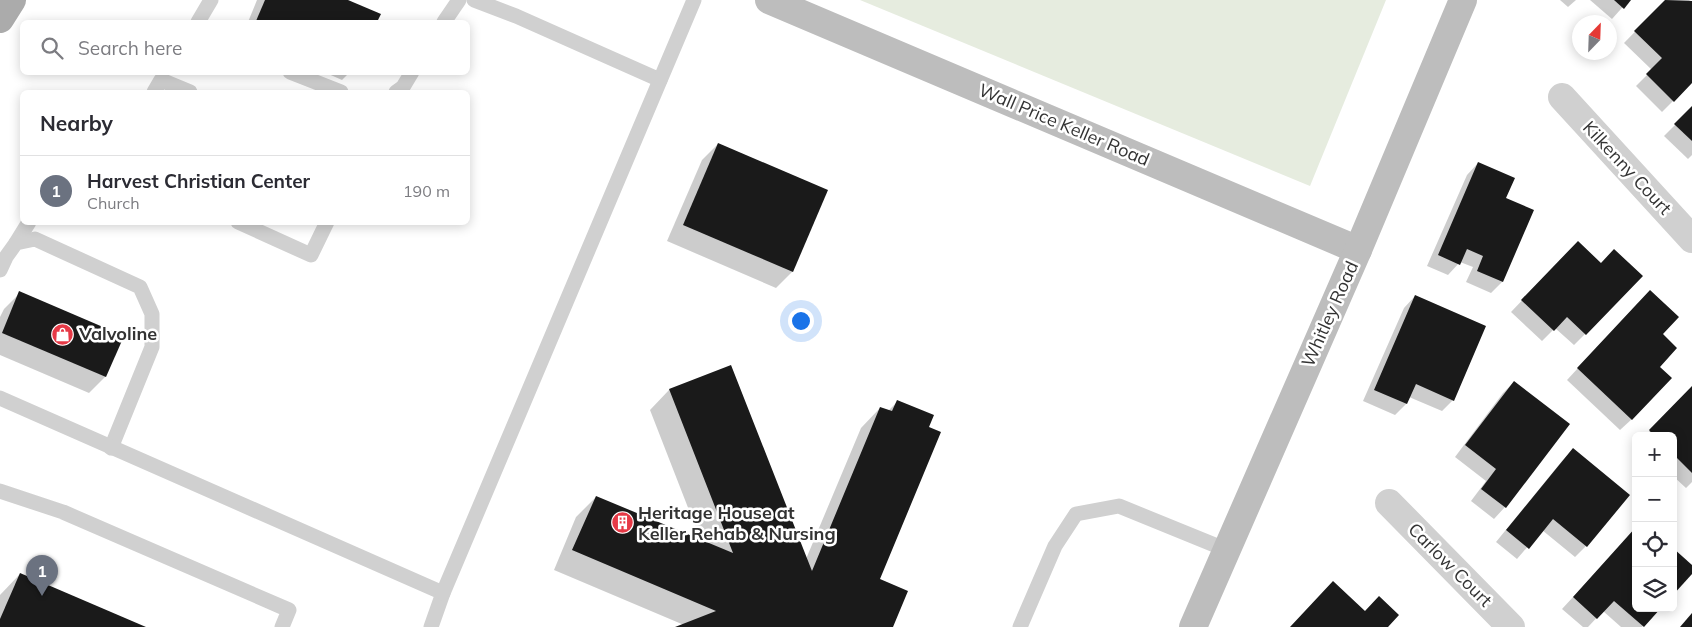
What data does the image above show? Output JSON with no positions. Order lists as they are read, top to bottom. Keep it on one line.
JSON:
{"streets":{"street":["Wall Price Keller Road","Kilkenny Court","Whitley Road","Carlow Court"]},"crossings":[["Wall Price Keller Road","Whitley Road"]],"places":{"shop":["Valvoline"],"building":["Heritage House at Keller Rehab & Nursing"]},"north":"top right","page":{"search":"Search here","heading":"Nearby","list":[{"mark":"1","name":"Harvest Christian Center","note":"Church","value":"190 m"}],"map_buttons":["+","−"],"pins":"1"}}
